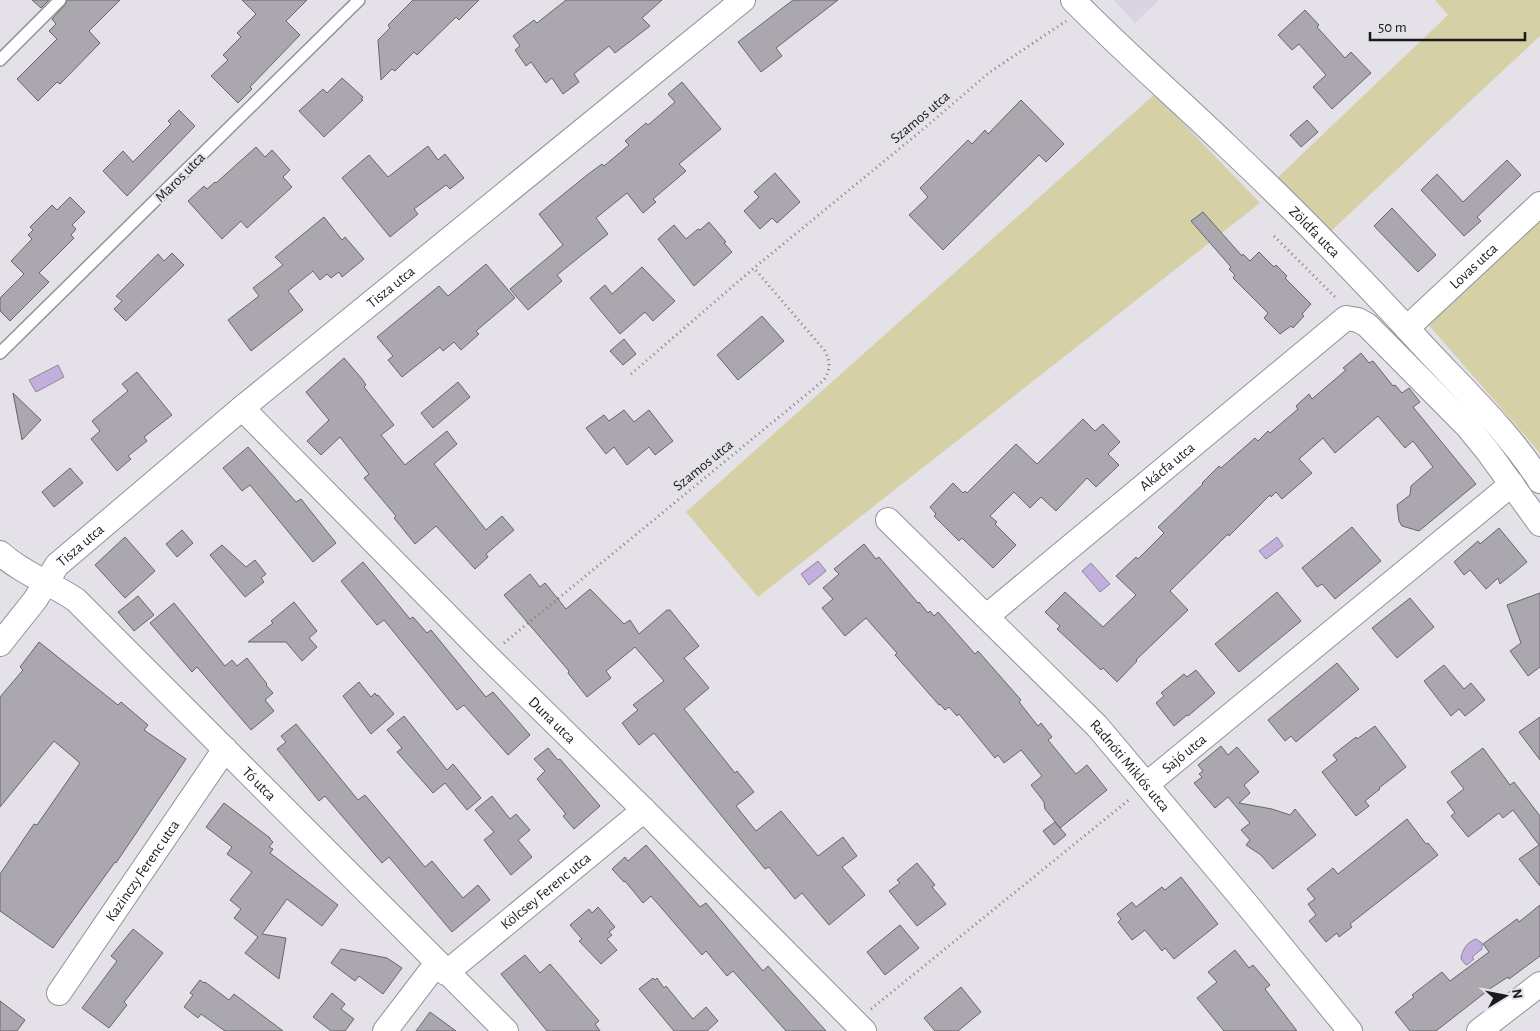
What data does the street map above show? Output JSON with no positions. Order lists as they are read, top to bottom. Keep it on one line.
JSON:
{"streets":{"street":["Zöldfa utca","Lovas utca","Tisza utca","Akácfa utca","Duna utca","Sajó utca","Radnóti Miklós utca","Tó utca","Kazinczy Ferenc utca","Kölcsey Ferenc utca"],"lane":["Maros utca"],"path":["Szamos utca"]},"crossings":[["Szamos utca","Zöldfa utca"],["Szamos utca","Duna utca"],["Zöldfa utca","Lovas utca"],["Tisza utca","Duna utca"],["Tisza utca","Tó utca"],["Akácfa utca","Radnóti Miklós utca"],["Duna utca","Sajó utca"],["Duna utca","Kölcsey Ferenc utca"],["Sajó utca","Radnóti Miklós utca"],["Tó utca","Kazinczy Ferenc utca"],["Tó utca","Kölcsey Ferenc utca"]],"scale_bar":"50 m","north":"right"}
